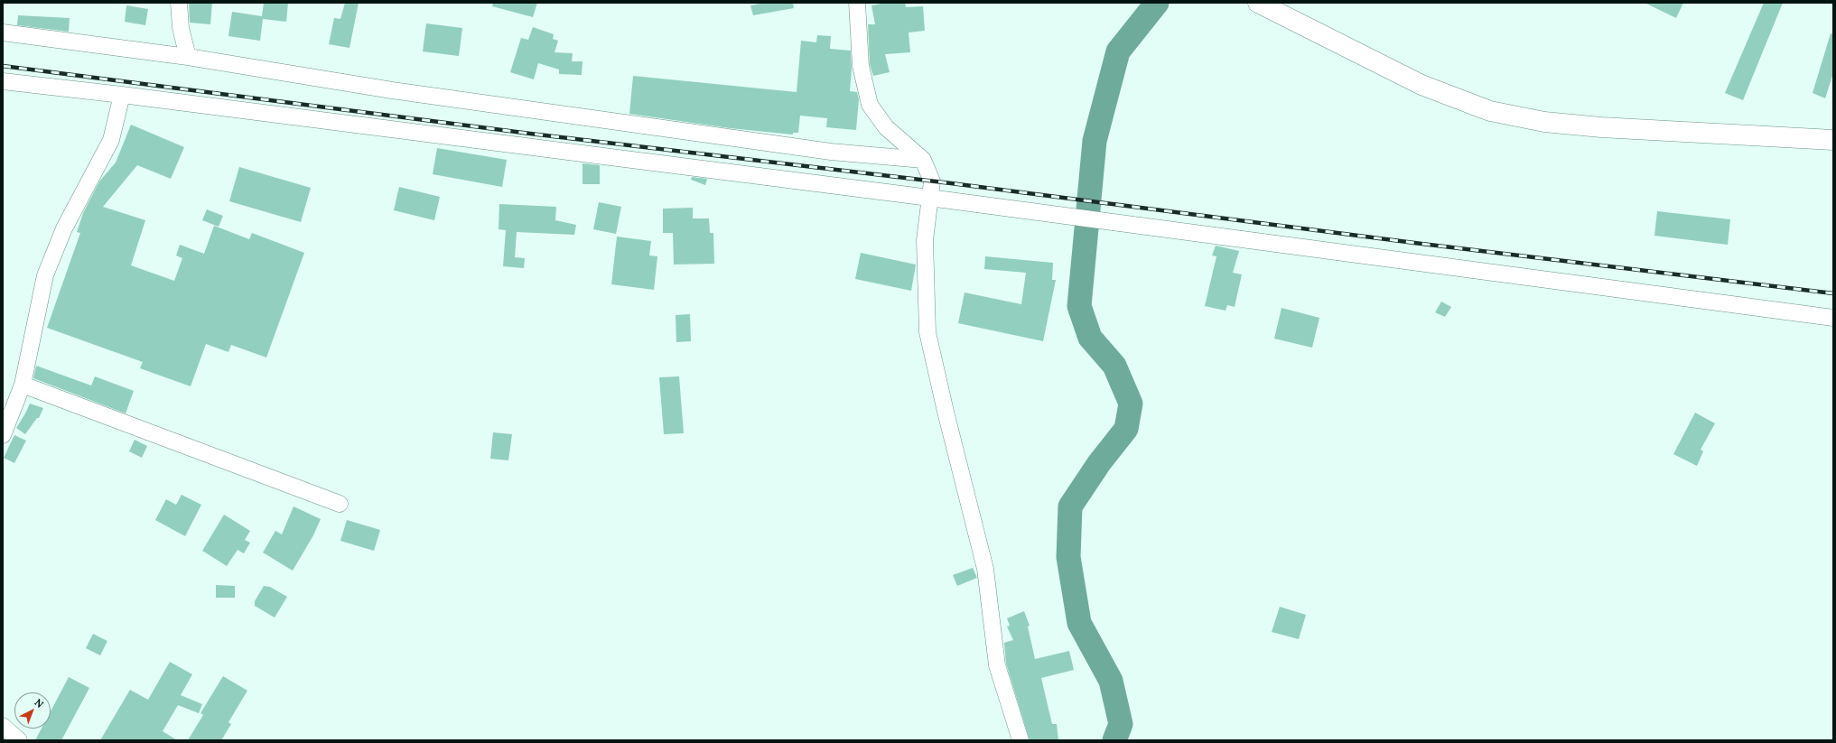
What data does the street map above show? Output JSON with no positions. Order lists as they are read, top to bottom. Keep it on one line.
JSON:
{"north":"top right"}
